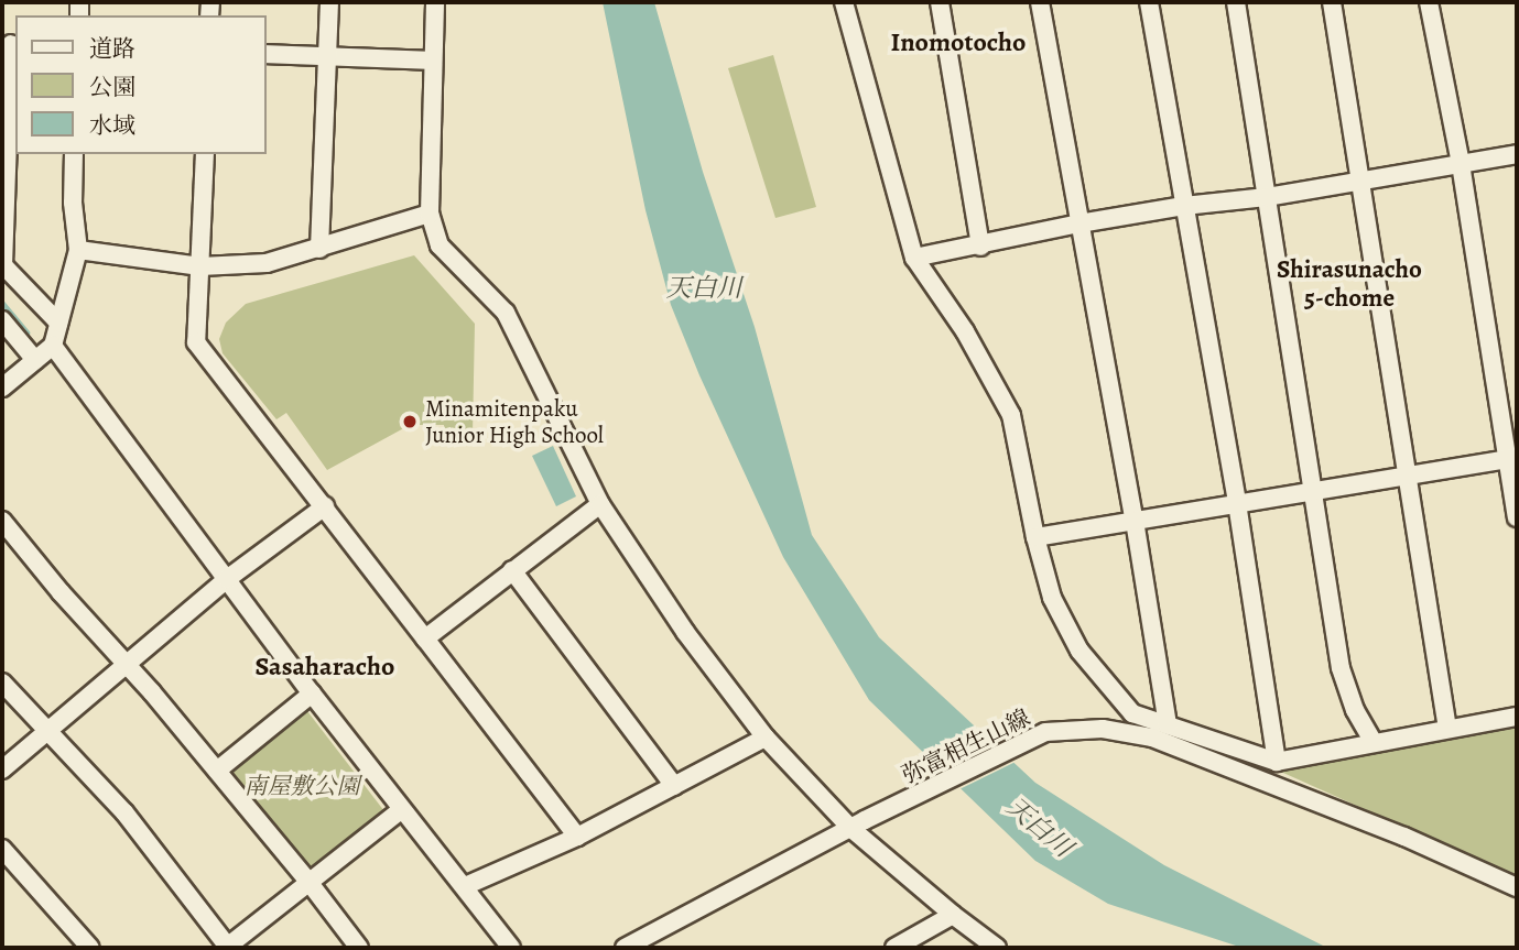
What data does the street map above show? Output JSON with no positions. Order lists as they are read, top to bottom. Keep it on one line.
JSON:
{"streets":{"street":["弥富相生山線"]},"districts":["Inomotocho","Shirasunacho 5-chome","Sasaharacho"],"water":["天白川"],"parks":["南屋敷公園"],"places":["Minamitenpaku Junior High School"],"legend":["道路","公園","水域"]}
